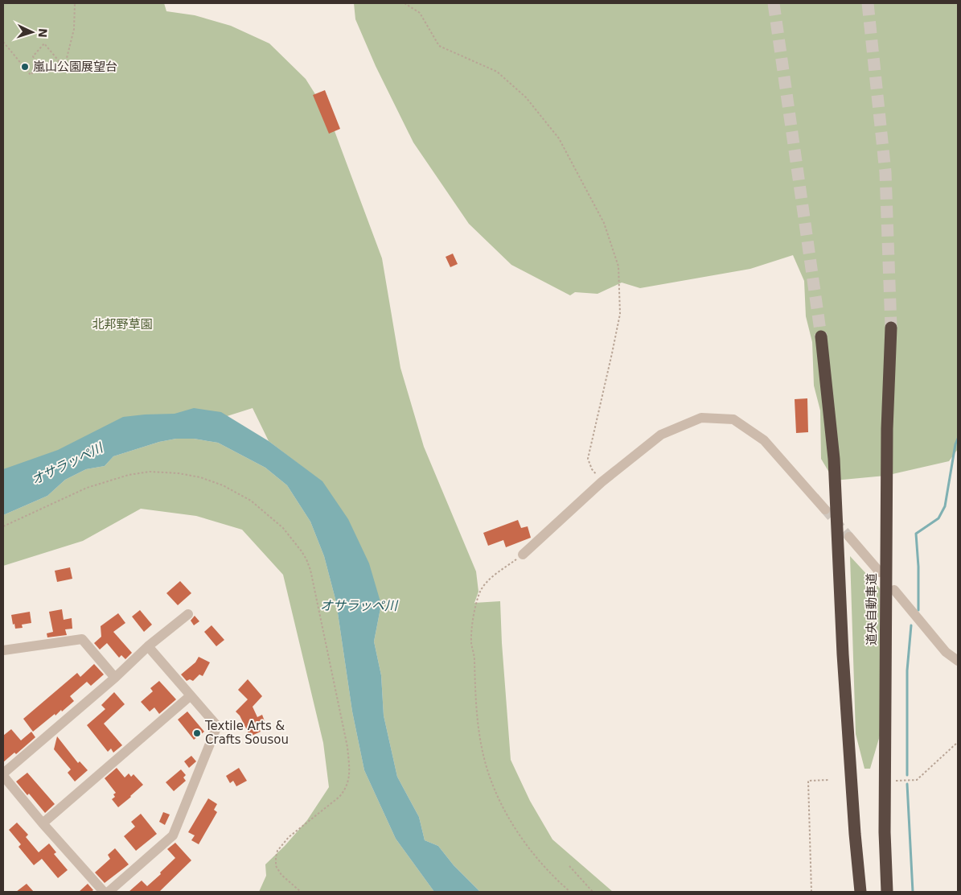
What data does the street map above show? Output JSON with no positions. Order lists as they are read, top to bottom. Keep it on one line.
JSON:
{"streets":{"highway":["道央自動車道"]},"water":["オサラッペ川"],"parks":["北邦野草園"],"places":["嵐山公園展望台","Textile Arts & Crafts Sousou"],"north":"right"}
